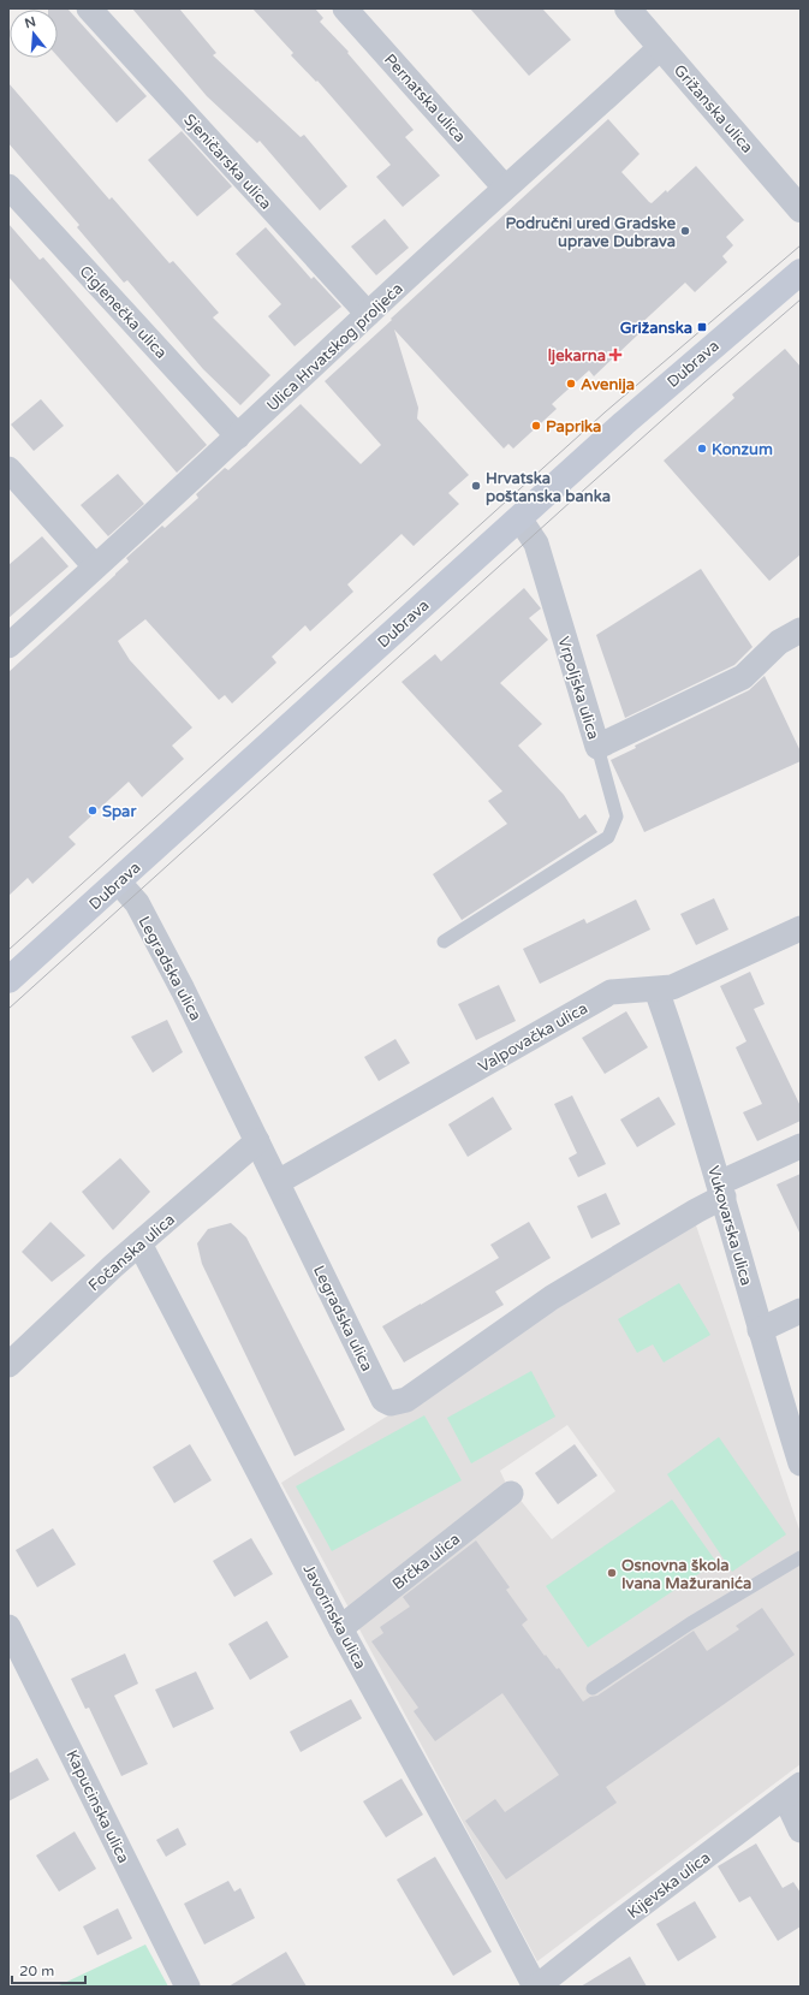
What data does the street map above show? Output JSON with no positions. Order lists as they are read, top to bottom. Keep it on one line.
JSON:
{"streets":{"main road":["Dubrava"],"street":["Pernatska ulica","Grižanska ulica","Sjeničarska ulica","Ciglenečka ulica","Ulica Hrvatskog proljeća","Vrpoljska ulica","Legradska ulica","Valpovačka ulica","Vukovarska ulica","Fočanska ulica","Brčka ulica","Javorinska ulica","Kapucinska ulica","Kijevska ulica"]},"crossings":[["Pernatska ulica","Ulica Hrvatskog proljeća"],["Grižanska ulica","Ulica Hrvatskog proljeća"],["Sjeničarska ulica","Ulica Hrvatskog proljeća"],["Ciglenečka ulica","Ulica Hrvatskog proljeća"],["Dubrava","Vrpoljska ulica"],["Dubrava","Legradska ulica"],["Legradska ulica","Valpovačka ulica"],["Legradska ulica","Vukovarska ulica"],["Legradska ulica","Fočanska ulica"],["Valpovačka ulica","Vukovarska ulica"],["Fočanska ulica","Javorinska ulica"],["Brčka ulica","Javorinska ulica"],["Javorinska ulica","Kijevska ulica"]],"places":{"other":["Područni ured Gradske uprave Dubrava","Avenija","Paprika","Konzum","Hrvatska poštanska banka","Spar","Osnovna škola Ivana Mažuranića"],"transit":["Grižanska"],"health":["ljekarna"]},"scale_bar":"20 m","north":"top"}
